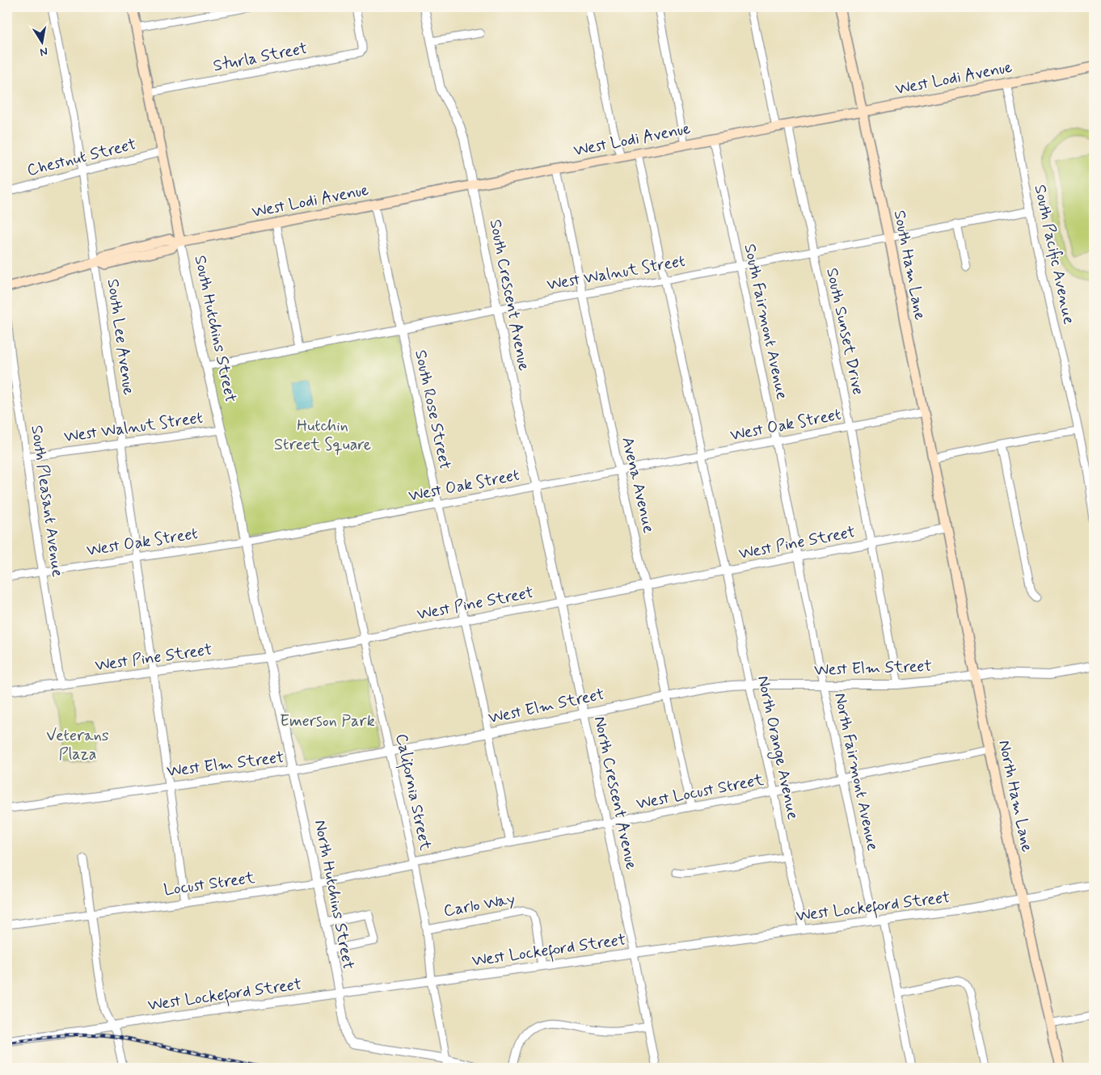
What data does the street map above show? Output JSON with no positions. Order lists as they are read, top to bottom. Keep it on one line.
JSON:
{"streets":{"main road":["West Lodi Avenue","South Ham Lane","South Hutchins Street","North Ham Lane"],"street":["Sturla Street","Chestnut Street","South Pacific Avenue","West Walnut Street","South Crescent Avenue","South Fairmont Avenue","South Sunset Drive","South Lee Avenue","South Rose Street","West Oak Street","Avena Avenue","South Pleasant Avenue","West Pine Street","West Elm Street","North Orange Avenue","North Fairmont Avenue","California Street","West Locust Street","North Crescent Avenue","Locust Street","North Hutchins Street","Carlo Way","West Lockeford Street"]},"crossings":[["Sturla Street","South Hutchins Street"],["West Lodi Avenue","South Pacific Avenue"],["West Lodi Avenue","South Ham Lane"],["West Lodi Avenue","South Crescent Avenue"],["West Lodi Avenue","South Fairmont Avenue"],["West Lodi Avenue","South Hutchins Street"],["West Lodi Avenue","South Sunset Drive"],["West Lodi Avenue","South Lee Avenue"],["West Lodi Avenue","South Rose Street"],["West Lodi Avenue","Avena Avenue"],["West Lodi Avenue","North Orange Avenue"],["Chestnut Street","South Hutchins Street"],["Chestnut Street","South Lee Avenue"],["South Pacific Avenue","West Walnut Street"],["South Ham Lane","West Walnut Street"],["South Ham Lane","West Oak Street"],["South Ham Lane","West Pine Street"],["South Ham Lane","North Ham Lane"],["West Walnut Street","South Crescent Avenue"],["West Walnut Street","South Fairmont Avenue"],["West Walnut Street","South Hutchins Street"],["West Walnut Street","South Sunset Drive"],["West Walnut Street","South Lee Avenue"],["West Walnut Street","South Rose Street"],["West Walnut Street","Avena Avenue"],["West Walnut Street","South Pleasant Avenue"],["West Walnut Street","North Orange Avenue"],["South Crescent Avenue","West Oak Street"],["South Crescent Avenue","North Crescent Avenue"],["South Fairmont Avenue","West Oak Street"],["South Fairmont Avenue","West Pine Street"],["South Fairmont Avenue","North Fairmont Avenue"],["South Hutchins Street","West Oak Street"],["South Hutchins Street","West Pine Street"],["South Hutchins Street","North Hutchins Street"],["South Sunset Drive","West Oak Street"],["South Sunset Drive","West Pine Street"],["South Sunset Drive","West Elm Street"],["South Lee Avenue","West Oak Street"],["South Lee Avenue","West Pine Street"],["South Lee Avenue","West Elm Street"],["South Lee Avenue","Locust Street"],["South Rose Street","West Oak Street"],["South Rose Street","West Pine Street"],["South Rose Street","West Elm Street"],["South Rose Street","West Locust Street"],["West Oak Street","Avena Avenue"],["West Oak Street","South Pleasant Avenue"],["West Oak Street","North Orange Avenue"],["West Oak Street","California Street"],["Avena Avenue","West Pine Street"],["Avena Avenue","West Elm Street"],["Avena Avenue","West Locust Street"],["South Pleasant Avenue","West Pine Street"],["West Pine Street","North Orange Avenue"],["West Pine Street","North Fairmont Avenue"],["West Pine Street","California Street"],["West Pine Street","North Crescent Avenue"],["West Pine Street","North Ham Lane"],["West Pine Street","North Hutchins Street"],["West Elm Street","North Orange Avenue"],["West Elm Street","North Fairmont Avenue"],["West Elm Street","California Street"],["West Elm Street","North Crescent Avenue"],["West Elm Street","North Ham Lane"],["West Elm Street","North Hutchins Street"],["North Orange Avenue","West Locust Street"],["North Orange Avenue","West Lockeford Street"],["North Fairmont Avenue","West Locust Street"],["North Fairmont Avenue","West Lockeford Street"],["California Street","West Locust Street"],["California Street","Locust Street"],["California Street","North Hutchins Street"],["California Street","Carlo Way"],["California Street","West Lockeford Street"],["West Locust Street","North Crescent Avenue"],["West Locust Street","North Ham Lane"],["West Locust Street","Locust Street"],["North Crescent Avenue","West Lockeford Street"],["North Ham Lane","West Lockeford Street"],["Locust Street","North Hutchins Street"],["North Hutchins Street","West Lockeford Street"],["Carlo Way","West Lockeford Street"]],"parks":["Hutchin Street Square","Emerson Park","Veterans Plaza"],"north":"bottom"}
